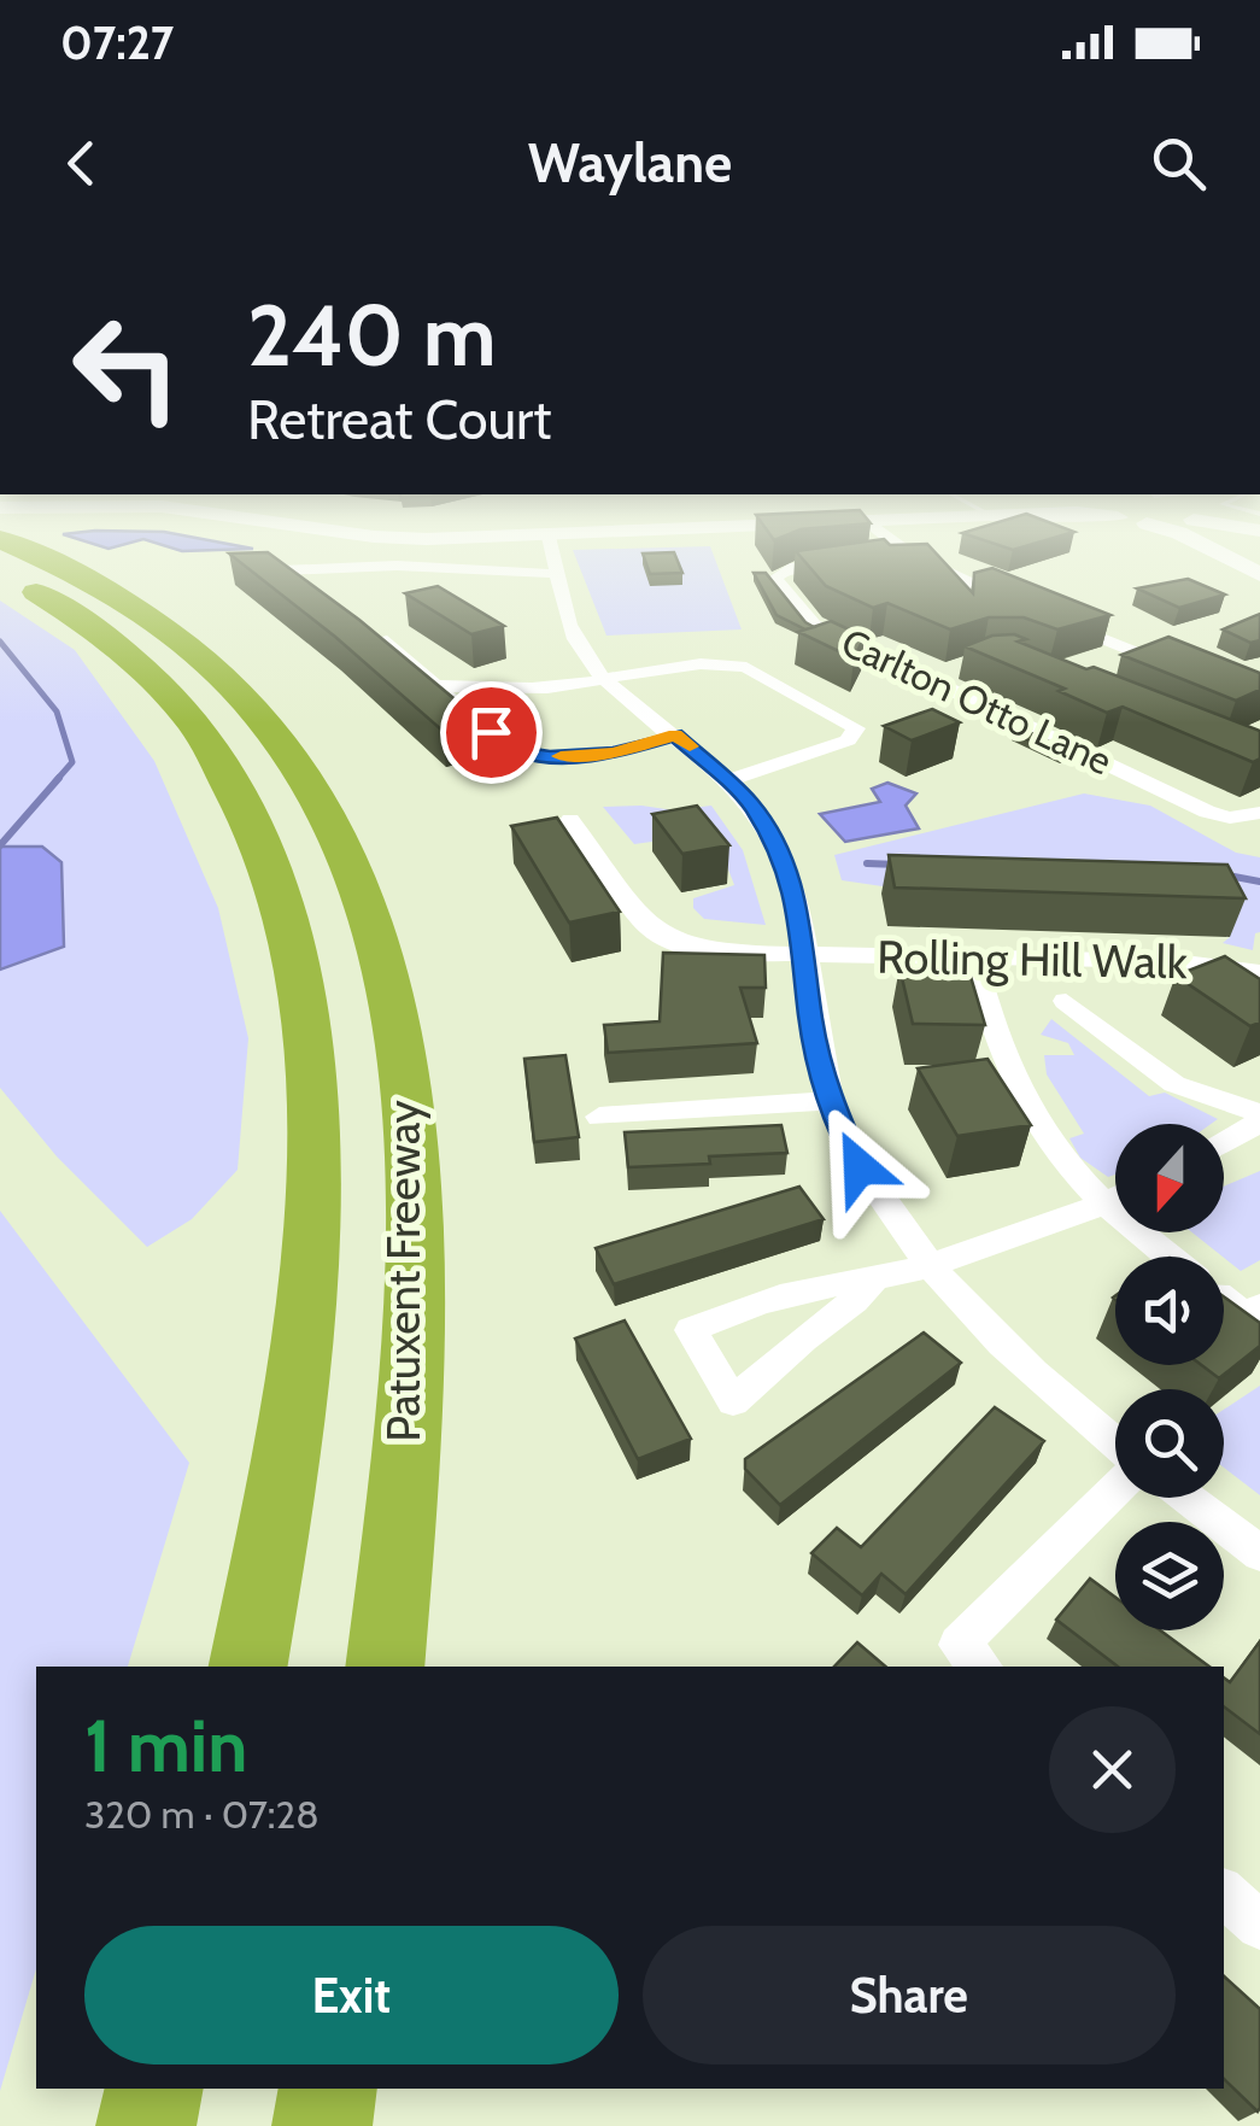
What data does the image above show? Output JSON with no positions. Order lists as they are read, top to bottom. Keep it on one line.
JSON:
{"streets":{"highway":["Patuxent Freeway"],"street":["Carlton Otto Lane","Rolling Hill Walk"]},"north":"bottom","page":{"status":"07:27","header":"Waylane","turn":["240 m","Retreat Court"],"heading":["1 min","320 m · 07:28"],"buttons":["Exit","Share"]}}
